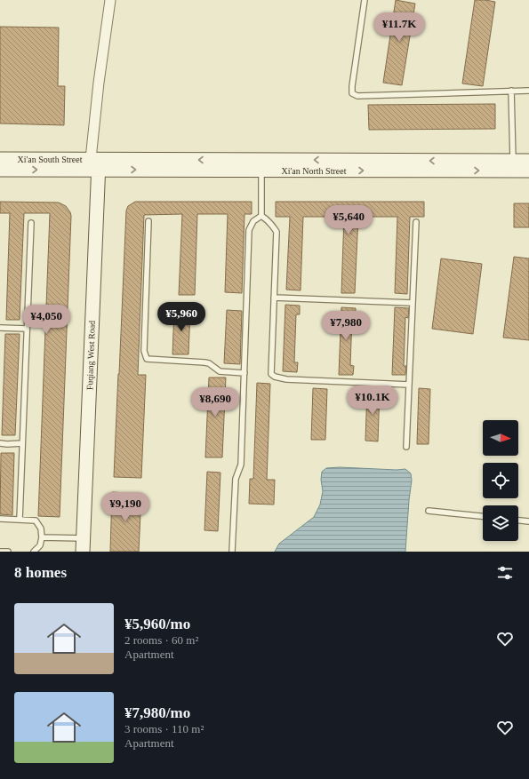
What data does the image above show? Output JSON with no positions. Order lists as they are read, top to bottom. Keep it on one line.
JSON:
{"streets":{"main road":["Xi'an South Street","Xi'an North Street","Fuqiang West Road"]},"crossings":[["Xi'an South Street","Xi'an North Street"],["Xi'an South Street","Fuqiang West Road"],["Xi'an North Street","Fuqiang West Road"]],"north":"right","page":{"price":["¥11.7K","¥5,640","¥5,960","¥4,050","¥7,980","¥10.1K","¥8,690","¥9,190"],"heading":"8 homes","list":[{"name":"¥5,960/mo","note":"2 rooms · 60 m² · Apartment"},{"name":"¥7,980/mo","note":"3 rooms · 110 m² · Apartment"}]}}
